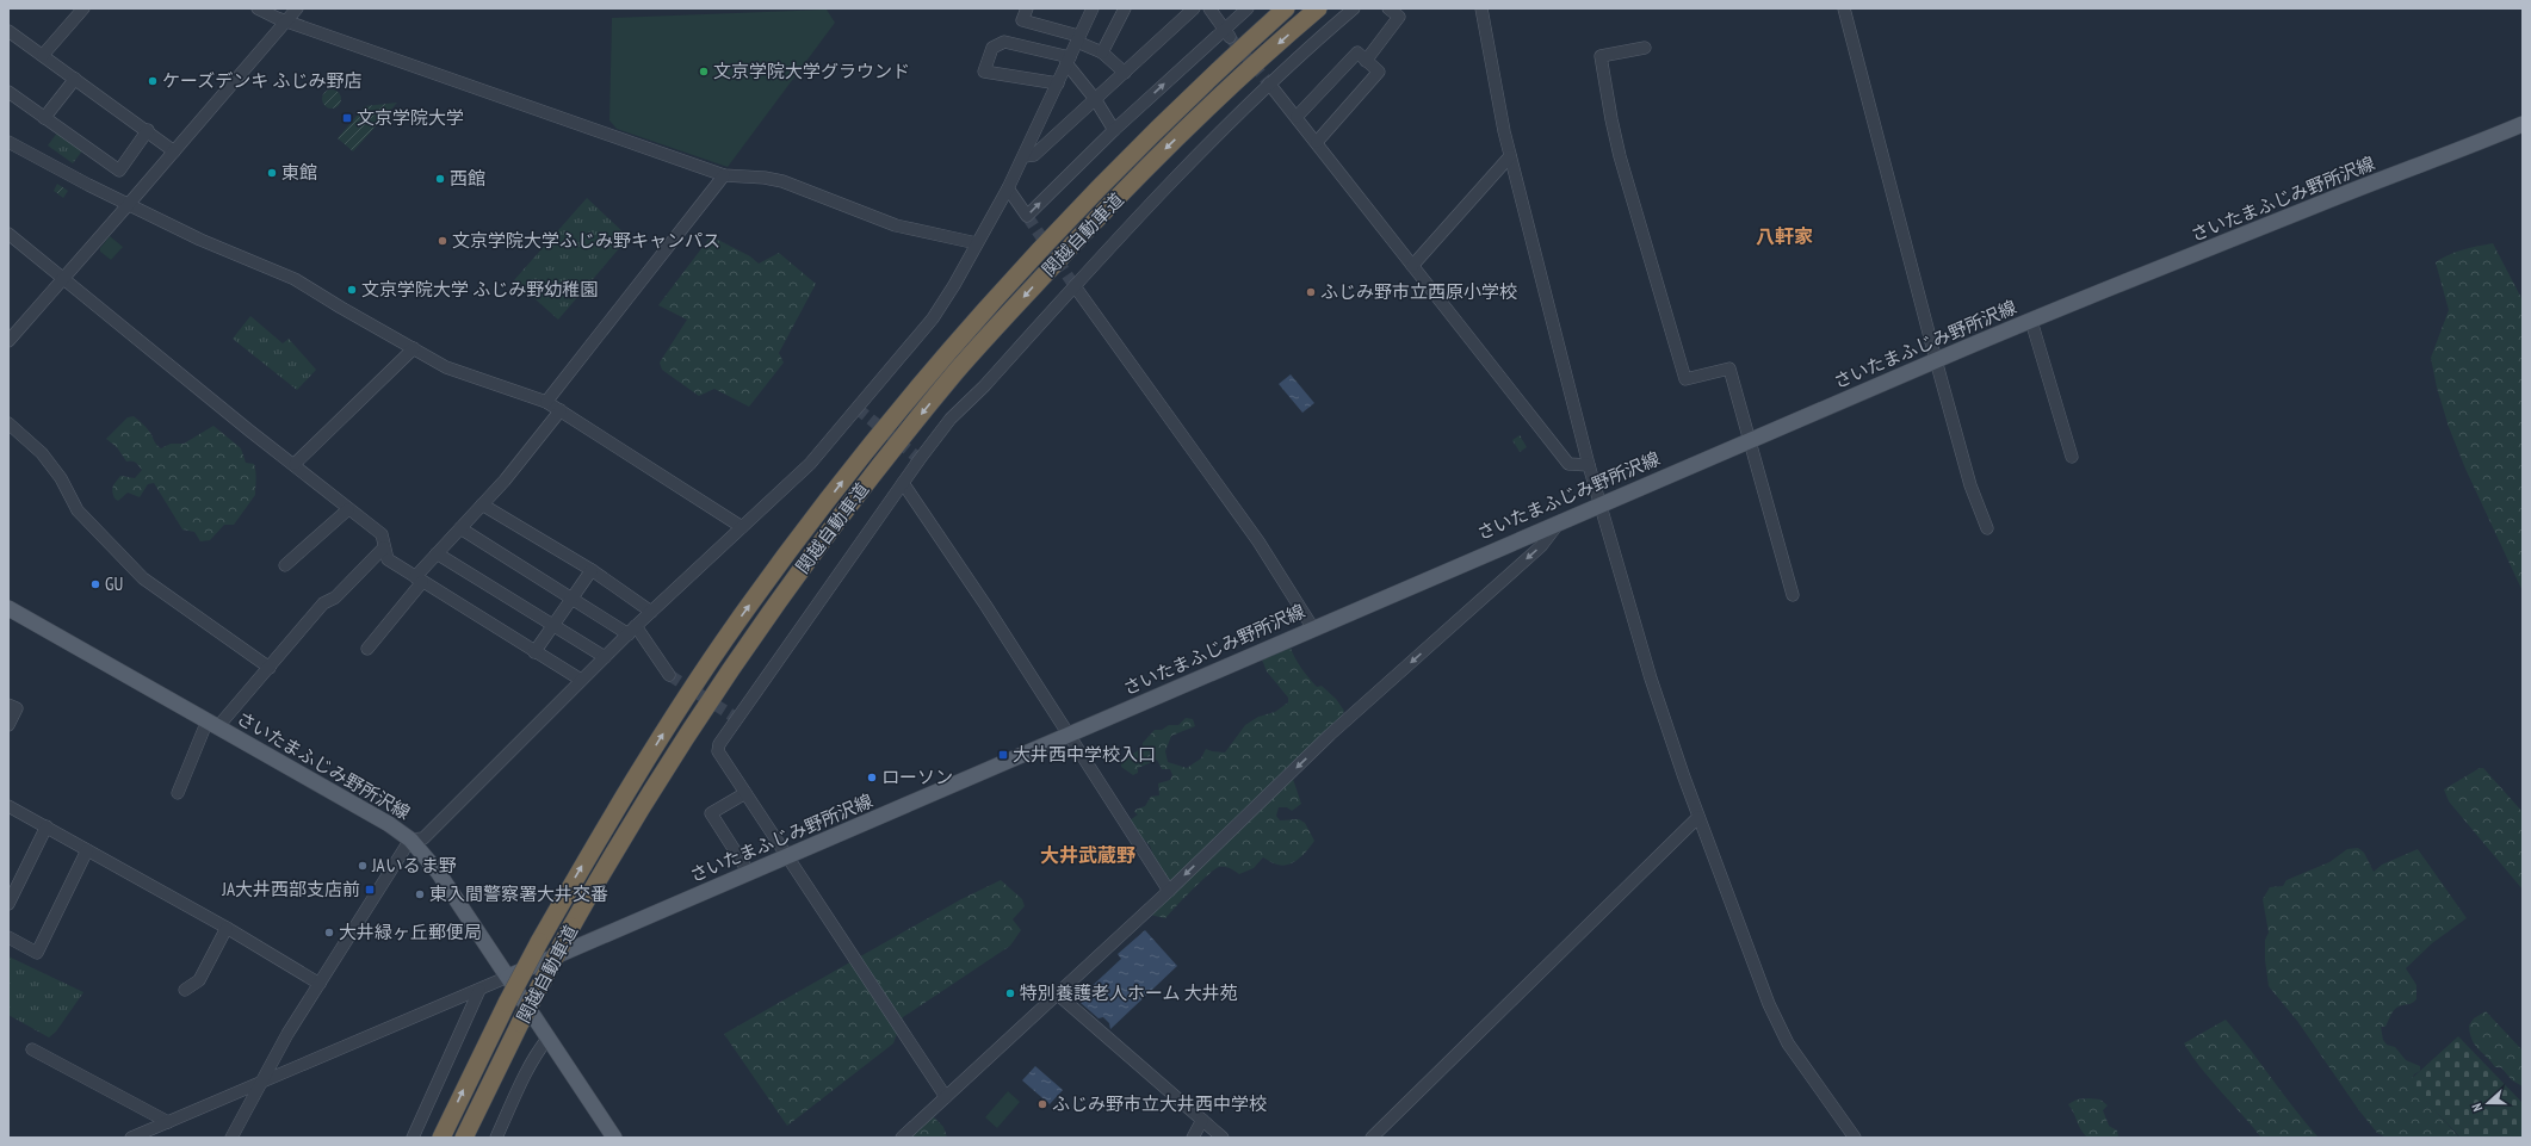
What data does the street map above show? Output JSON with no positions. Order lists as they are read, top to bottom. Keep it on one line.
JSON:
{"streets":{"highway":["関越自動車道"],"main road":["さいたまふじみ野所沢線"]},"districts":["八軒家","大井武蔵野"],"places":{"other":["文京学院大学グラウンド","ケーズデンキ ふじみ野店","東館","西館","文京学院大学ふじみ野キャンパス","文京学院大学 ふじみ野幼稚園","ふじみ野市立西原小学校","GU","ローソン","JAいるま野","東入間警察署大井交番","大井緑ヶ丘郵便局","特別養護老人ホーム 大井苑","ふじみ野市立大井西中学校"],"transit":["文京学院大学","大井西中学校入口","JA大井西部支店前"]},"north":"left"}
